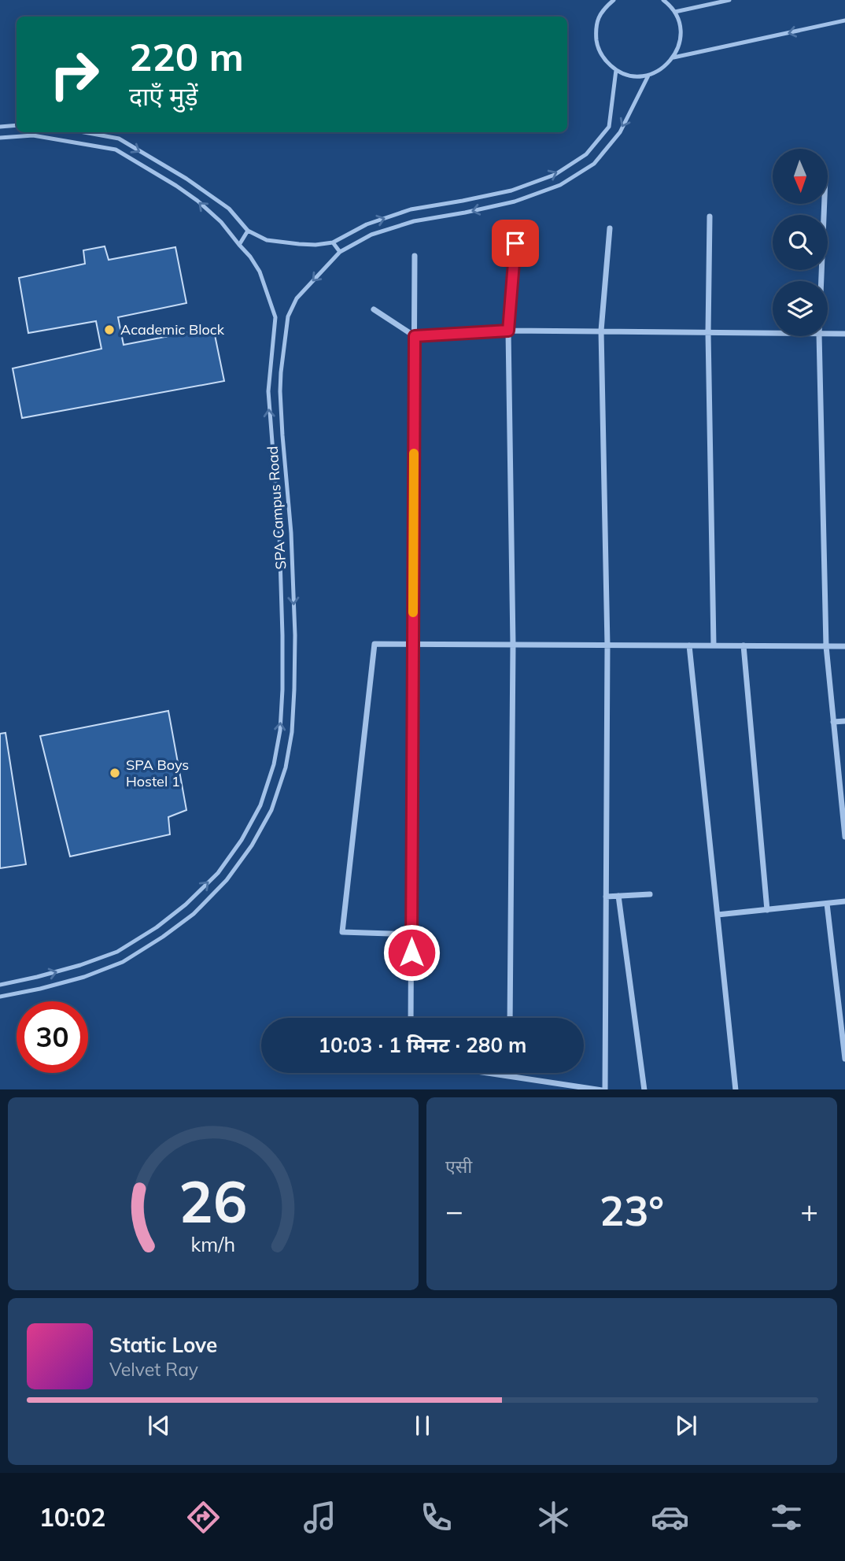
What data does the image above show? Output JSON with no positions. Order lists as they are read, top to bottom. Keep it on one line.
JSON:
{"streets":{"lane":["SPA Campus Road"]},"one_way":["SPA Campus Road"],"places":["Academic Block","SPA Boys Hostel 1"],"north":"bottom","page":{"turn":["220 m","दाएँ मुड़ें"],"limit":"30","trip":"10:03 · 1 मिनट · 280 m","tile":"एसी","heat":["−","23°","+"],"song":["Static Love","Velvet Ray"],"tabs":"10:02","gauge":["26","km/h"]}}
